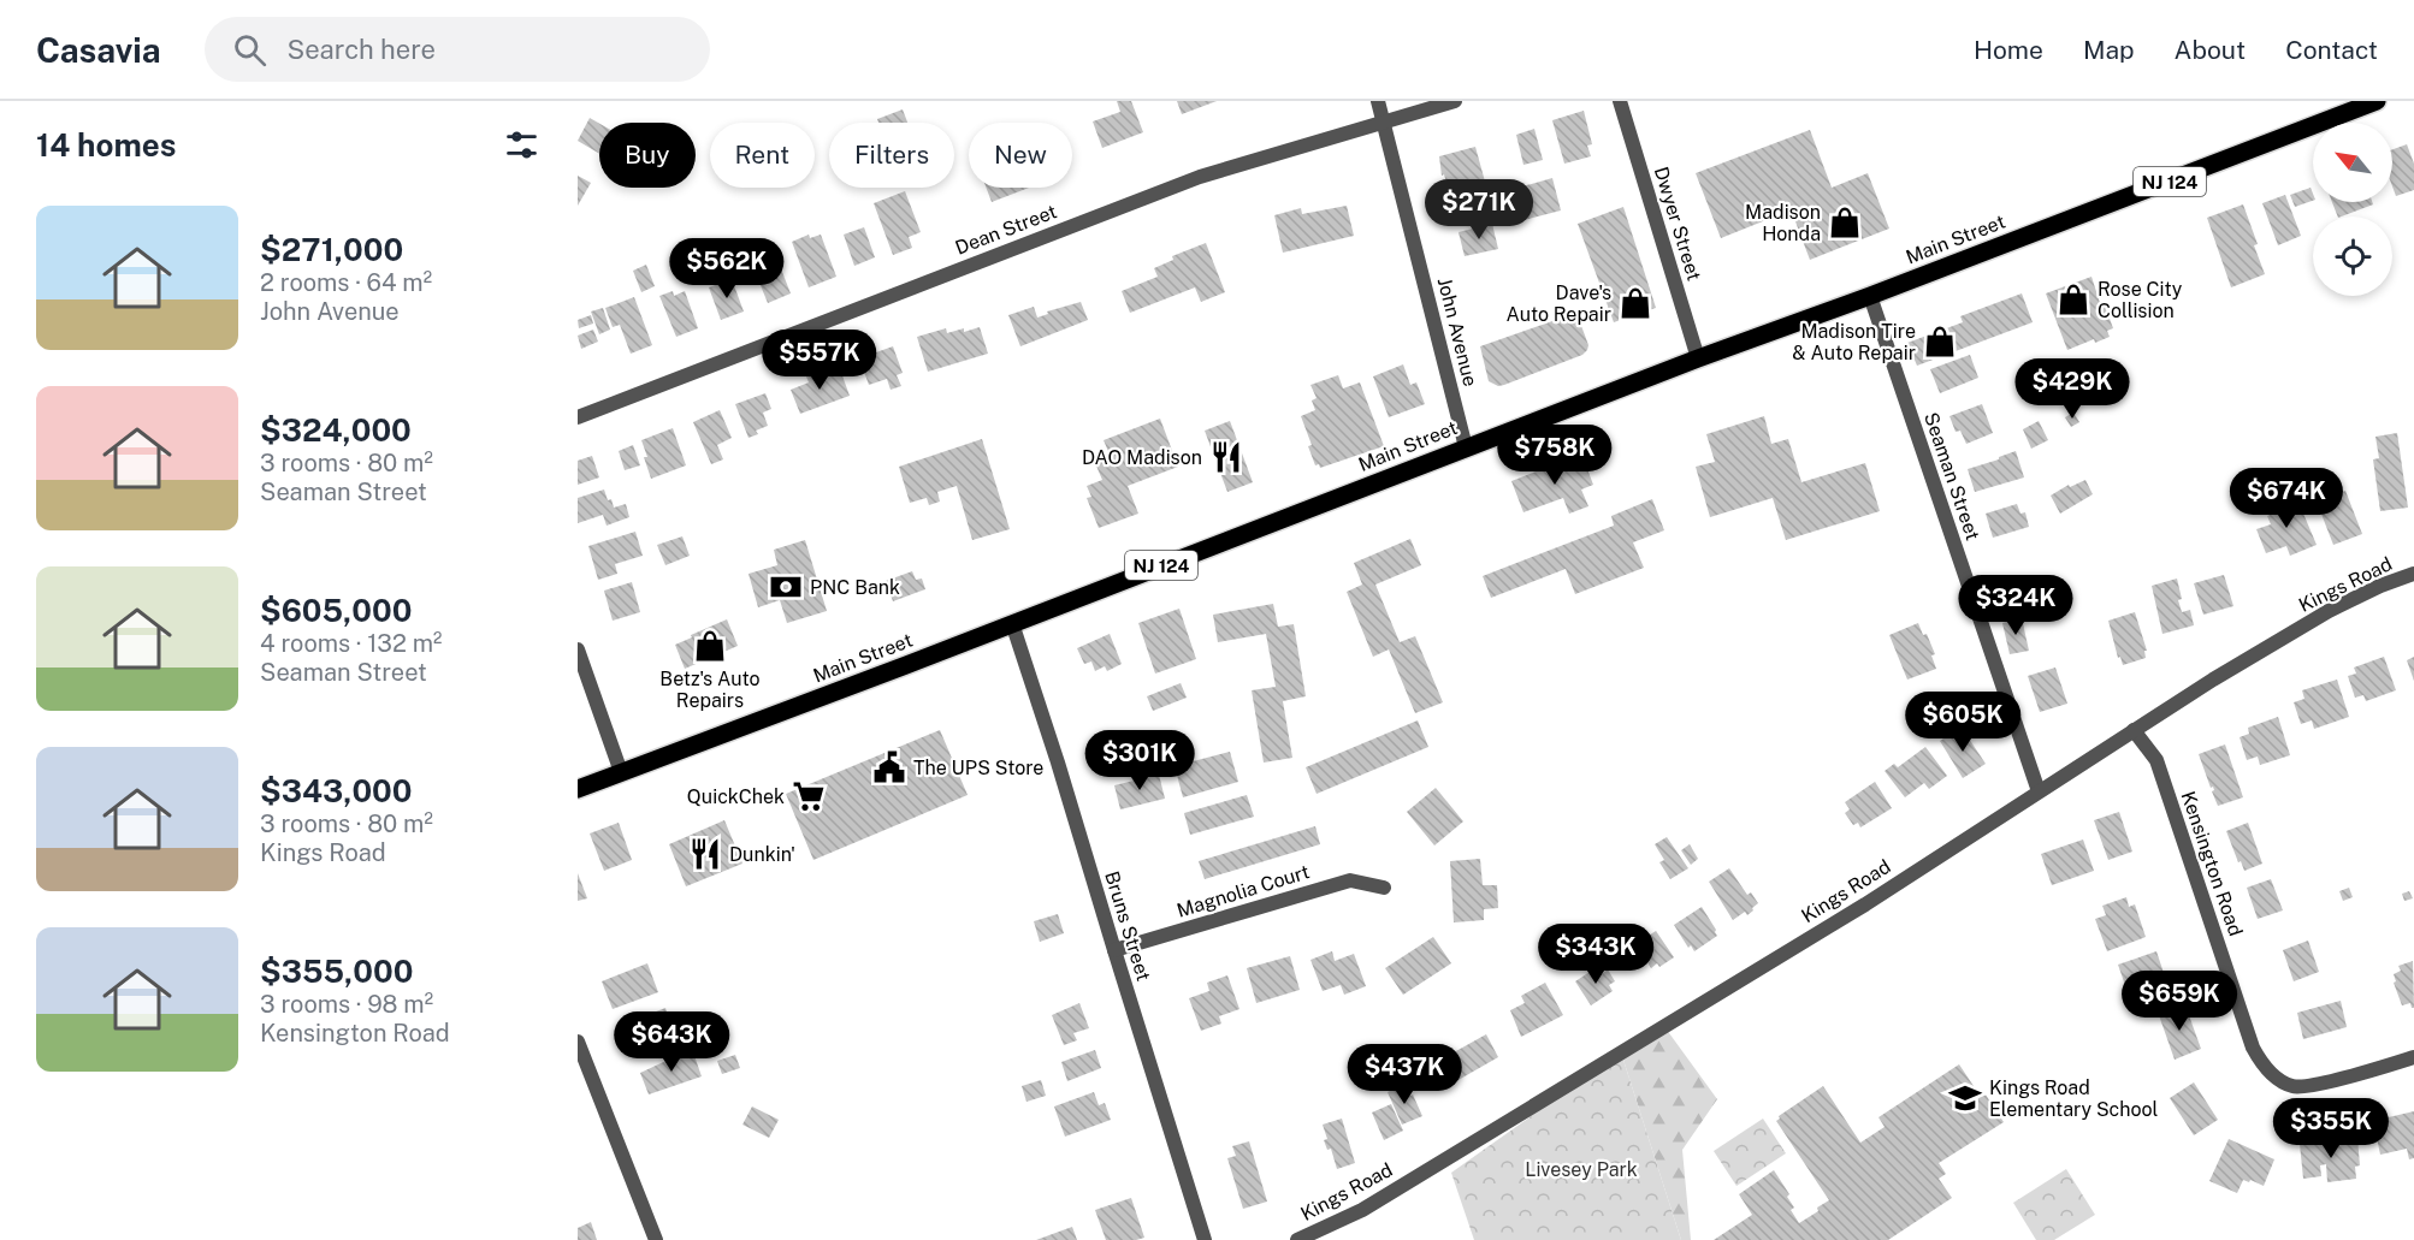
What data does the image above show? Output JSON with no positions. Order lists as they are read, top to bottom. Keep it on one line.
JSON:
{"streets":{"main road":["NJ 124","Main Street"],"street":["Dwyer Street","Dean Street","John Avenue","Seaman Street","Kings Road","Kensington Road","Magnolia Court","Bruns Street"]},"crossings":[["Dwyer Street","Main Street"],["Dean Street","John Avenue"],["Main Street","John Avenue"],["Main Street","Seaman Street"],["Main Street","Bruns Street"],["Seaman Street","Kings Road"],["Kings Road","Kensington Road"],["Magnolia Court","Bruns Street"]],"parks":["Livesey Park"],"places":{"shop":["Madison Honda","Rose City Collision","Dave's Auto Repair","Madison Tire & Auto Repair","Betz's Auto Repairs"],"restaurant":["DAO Madison","Dunkin'"],"bank":["PNC Bank"],"public building":["The UPS Store"],"supermarket":["QuickChek"],"school or university":["Kings Road Elementary School"]},"north":"top left","page":{"header":"Casavia","search":"Search here","nav":["Home","Map","About","Contact"],"heading":"14 homes","chip":["Buy","Rent","Filters","New"],"price":["$271K","$562K","$557K","$429K","$758K","$674K","$324K","$605K","$301K","$343K","$659K","$643K","$437K","$355K"],"list":[{"name":"$271,000","note":"2 rooms · 64 m² · John Avenue"},{"name":"$324,000","note":"3 rooms · 80 m² · Seaman Street"},{"name":"$605,000","note":"4 rooms · 132 m² · Seaman Street"},{"name":"$343,000","note":"3 rooms · 80 m² · Kings Road"},{"name":"$355,000","note":"3 rooms · 98 m² · Kensington Road"}]}}
